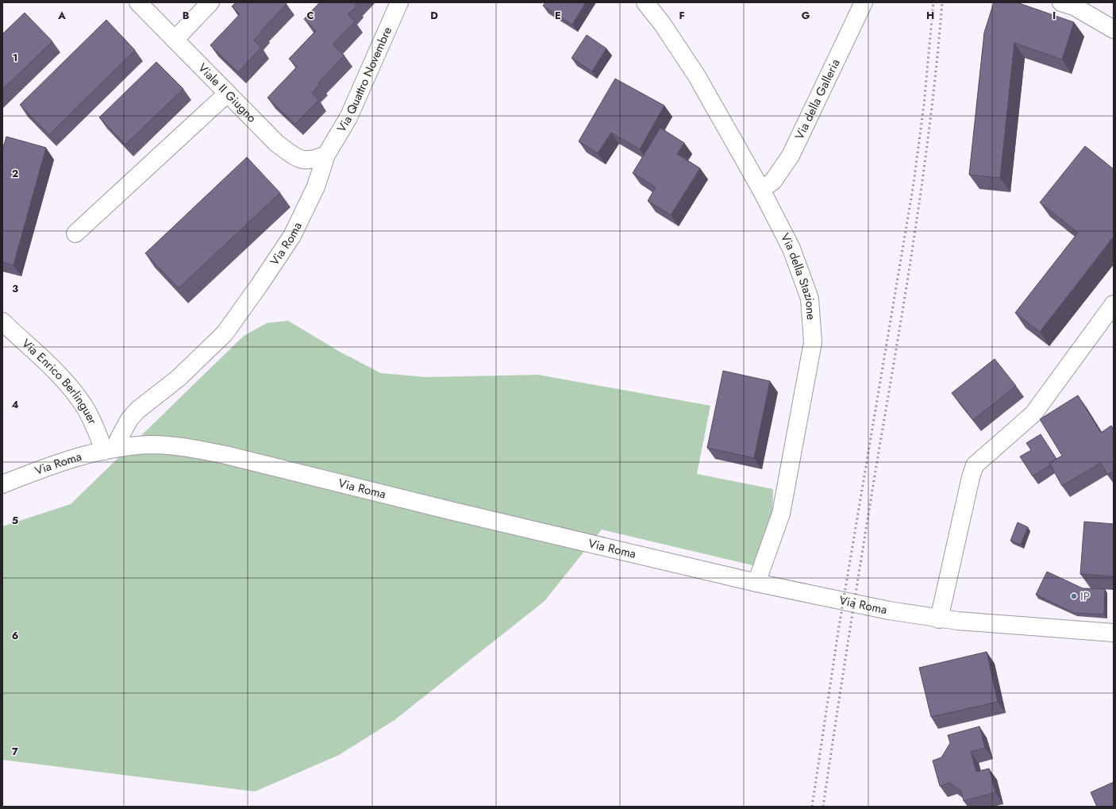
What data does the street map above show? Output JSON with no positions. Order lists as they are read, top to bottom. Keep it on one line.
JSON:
{"streets":{"street":["Via Quattro Novembre","Viale II Giugno","Via della Galleria","Via Roma","Via della Stazione","Via Enrico Berlinguer"]},"crossings":[["Via Quattro Novembre","Viale II Giugno"],["Via Quattro Novembre","Via Roma"],["Viale II Giugno","Via Roma"],["Via della Galleria","Via della Stazione"],["Via Roma","Via della Stazione"],["Via Roma","Via Enrico Berlinguer"]],"places":["IP"],"grid":{"columns":["A","B","C","D","E","F","G","H","I"],"rows":["1","2","3","4","5","6","7"]}}
